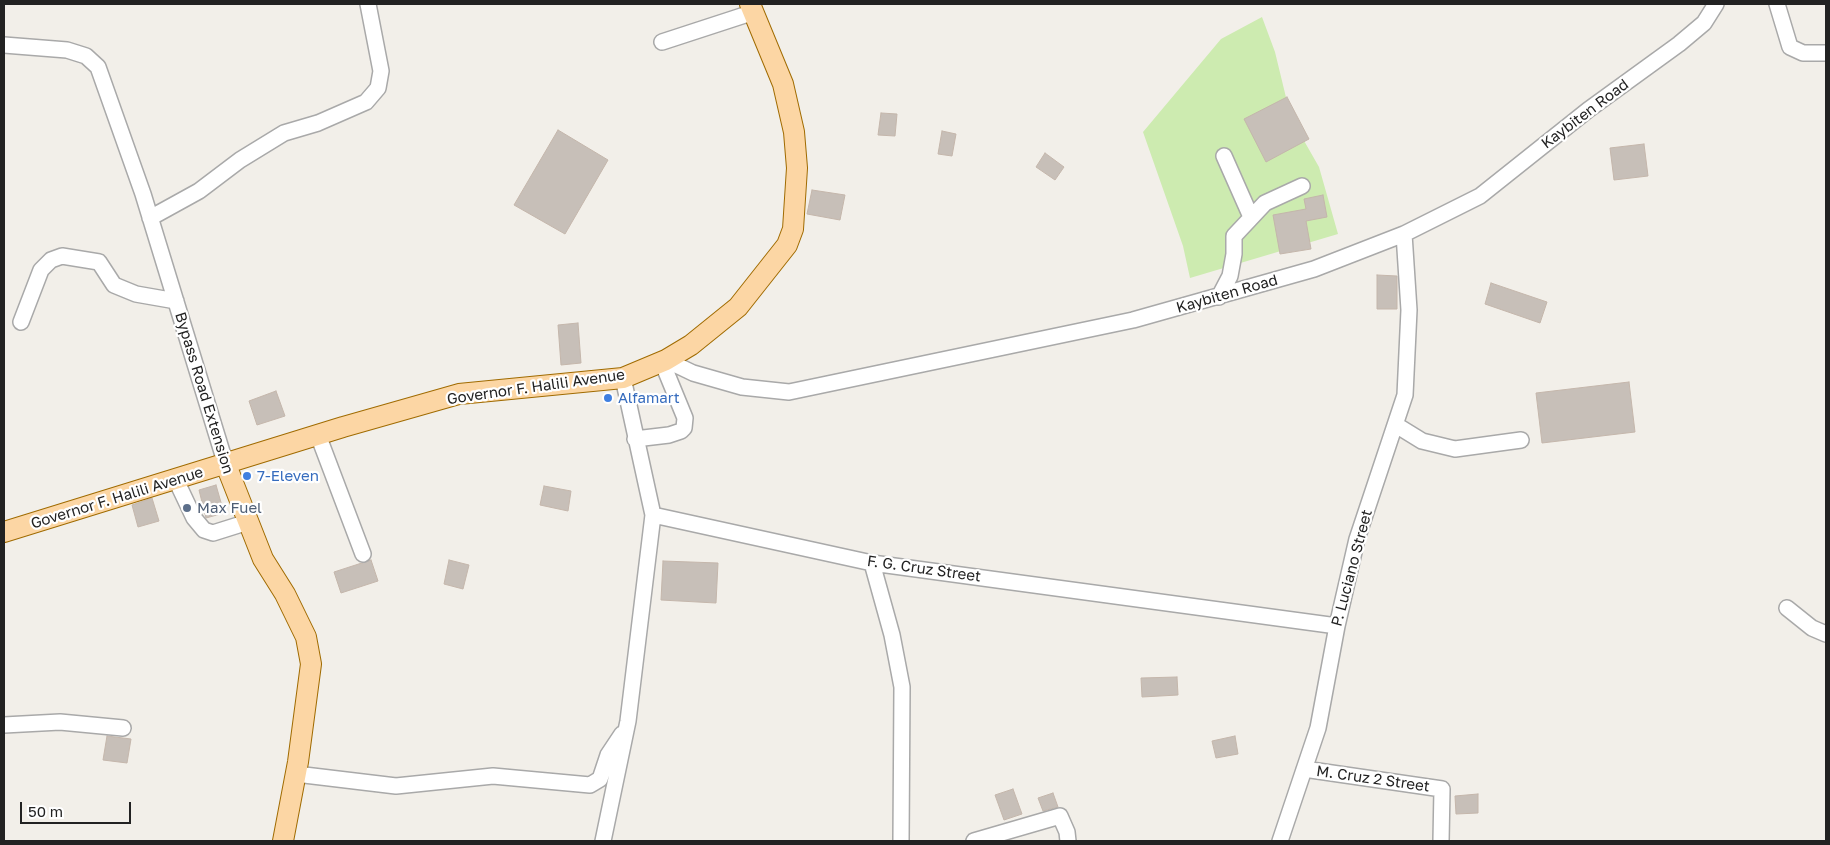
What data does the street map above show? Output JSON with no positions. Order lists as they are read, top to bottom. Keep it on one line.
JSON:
{"streets":{"main road":["Governor F. Halili Avenue","Bypass Road Extension"],"street":["Kaybiten Road","P. Luciano Street","F. G. Cruz Street","M. Cruz 2 Street"]},"crossings":[["Kaybiten Road","Governor F. Halili Avenue"],["Kaybiten Road","P. Luciano Street"],["Governor F. Halili Avenue","Bypass Road Extension"],["P. Luciano Street","F. G. Cruz Street"],["P. Luciano Street","M. Cruz 2 Street"]],"places":["Alfamart","7-Eleven","Max Fuel"],"scale_bar":"50 m"}
